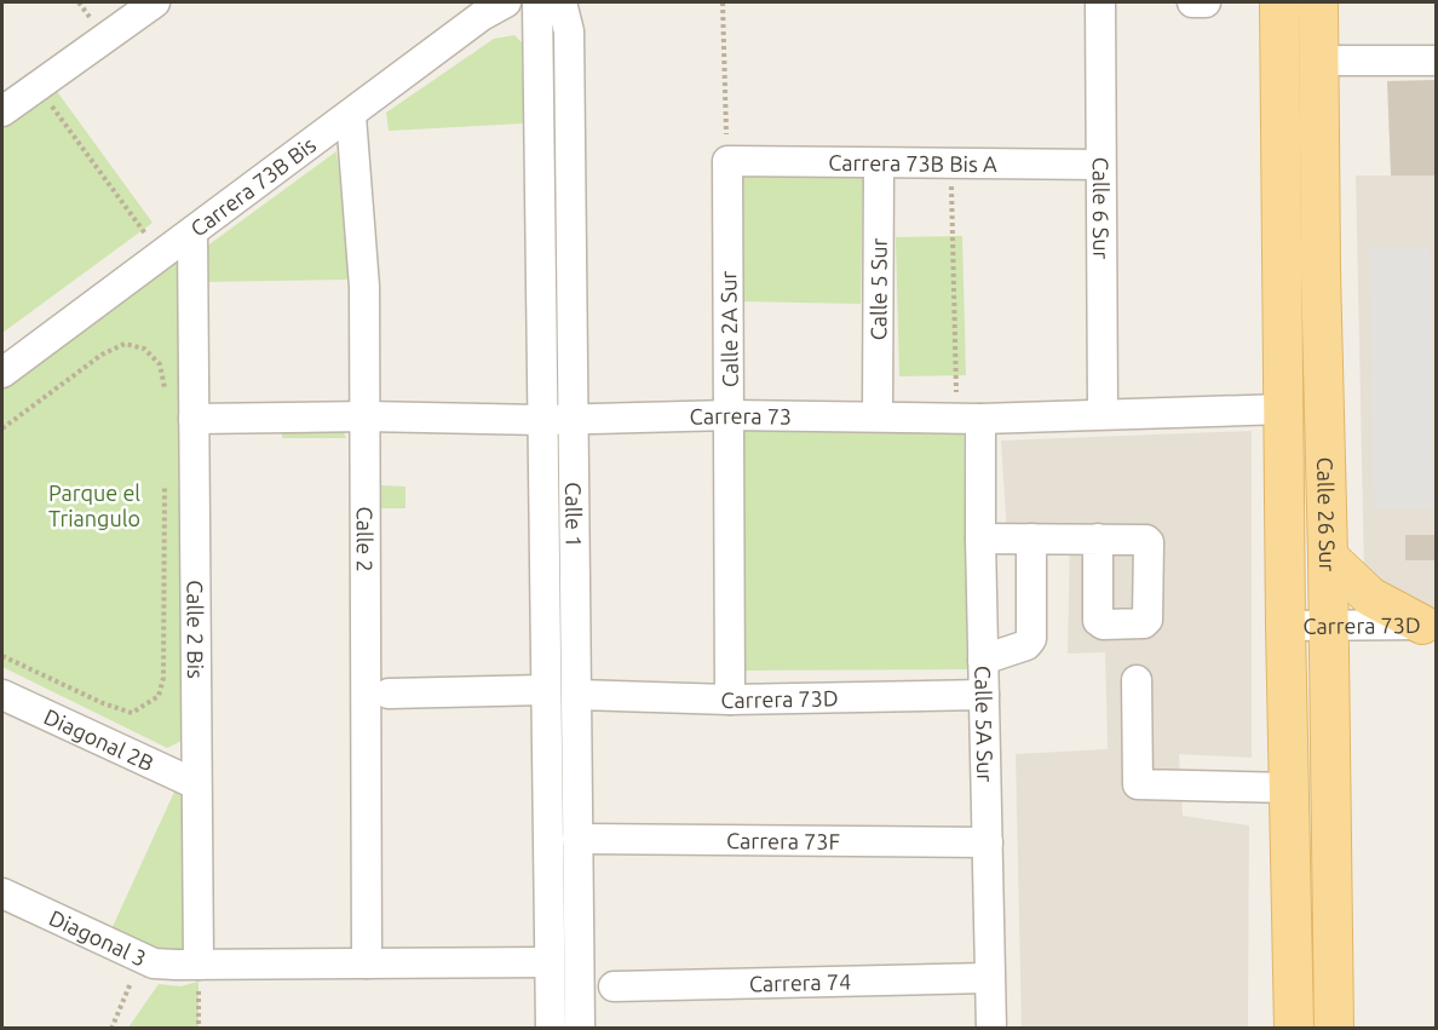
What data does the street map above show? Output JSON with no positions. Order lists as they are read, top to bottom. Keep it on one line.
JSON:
{"streets":{"main road":["Calle 26 Sur"],"street":["Carrera 73B Bis A","Carrera 73B Bis","Calle 6 Sur","Calle 5 Sur","Calle 2A Sur","Carrera 73","Calle 1","Calle 2","Carrera 73D","Calle 2 Bis","Calle 5A Sur","Diagonal 2B","Carrera 73F","Diagonal 3","Carrera 74"]},"crossings":[["Carrera 73B Bis A","Calle 6 Sur"],["Carrera 73B Bis A","Calle 5 Sur"],["Carrera 73B Bis A","Calle 2A Sur"],["Carrera 73B Bis","Calle 2"],["Carrera 73B Bis","Calle 2 Bis"],["Calle 6 Sur","Carrera 73"],["Calle 5 Sur","Carrera 73"],["Calle 2A Sur","Carrera 73"],["Calle 2A Sur","Carrera 73D"],["Carrera 73","Calle 1"],["Carrera 73","Calle 26 Sur"],["Carrera 73","Calle 2"],["Carrera 73","Calle 2 Bis"],["Carrera 73","Calle 5A Sur"],["Calle 1","Carrera 73D"],["Calle 1","Carrera 73F"],["Calle 26 Sur","Carrera 73D"],["Carrera 73D","Calle 5A Sur"],["Calle 2 Bis","Diagonal 2B"],["Calle 2 Bis","Diagonal 3"],["Calle 5A Sur","Carrera 73F"],["Calle 5A Sur","Carrera 74"]],"parks":["Parque el Triangulo"]}
